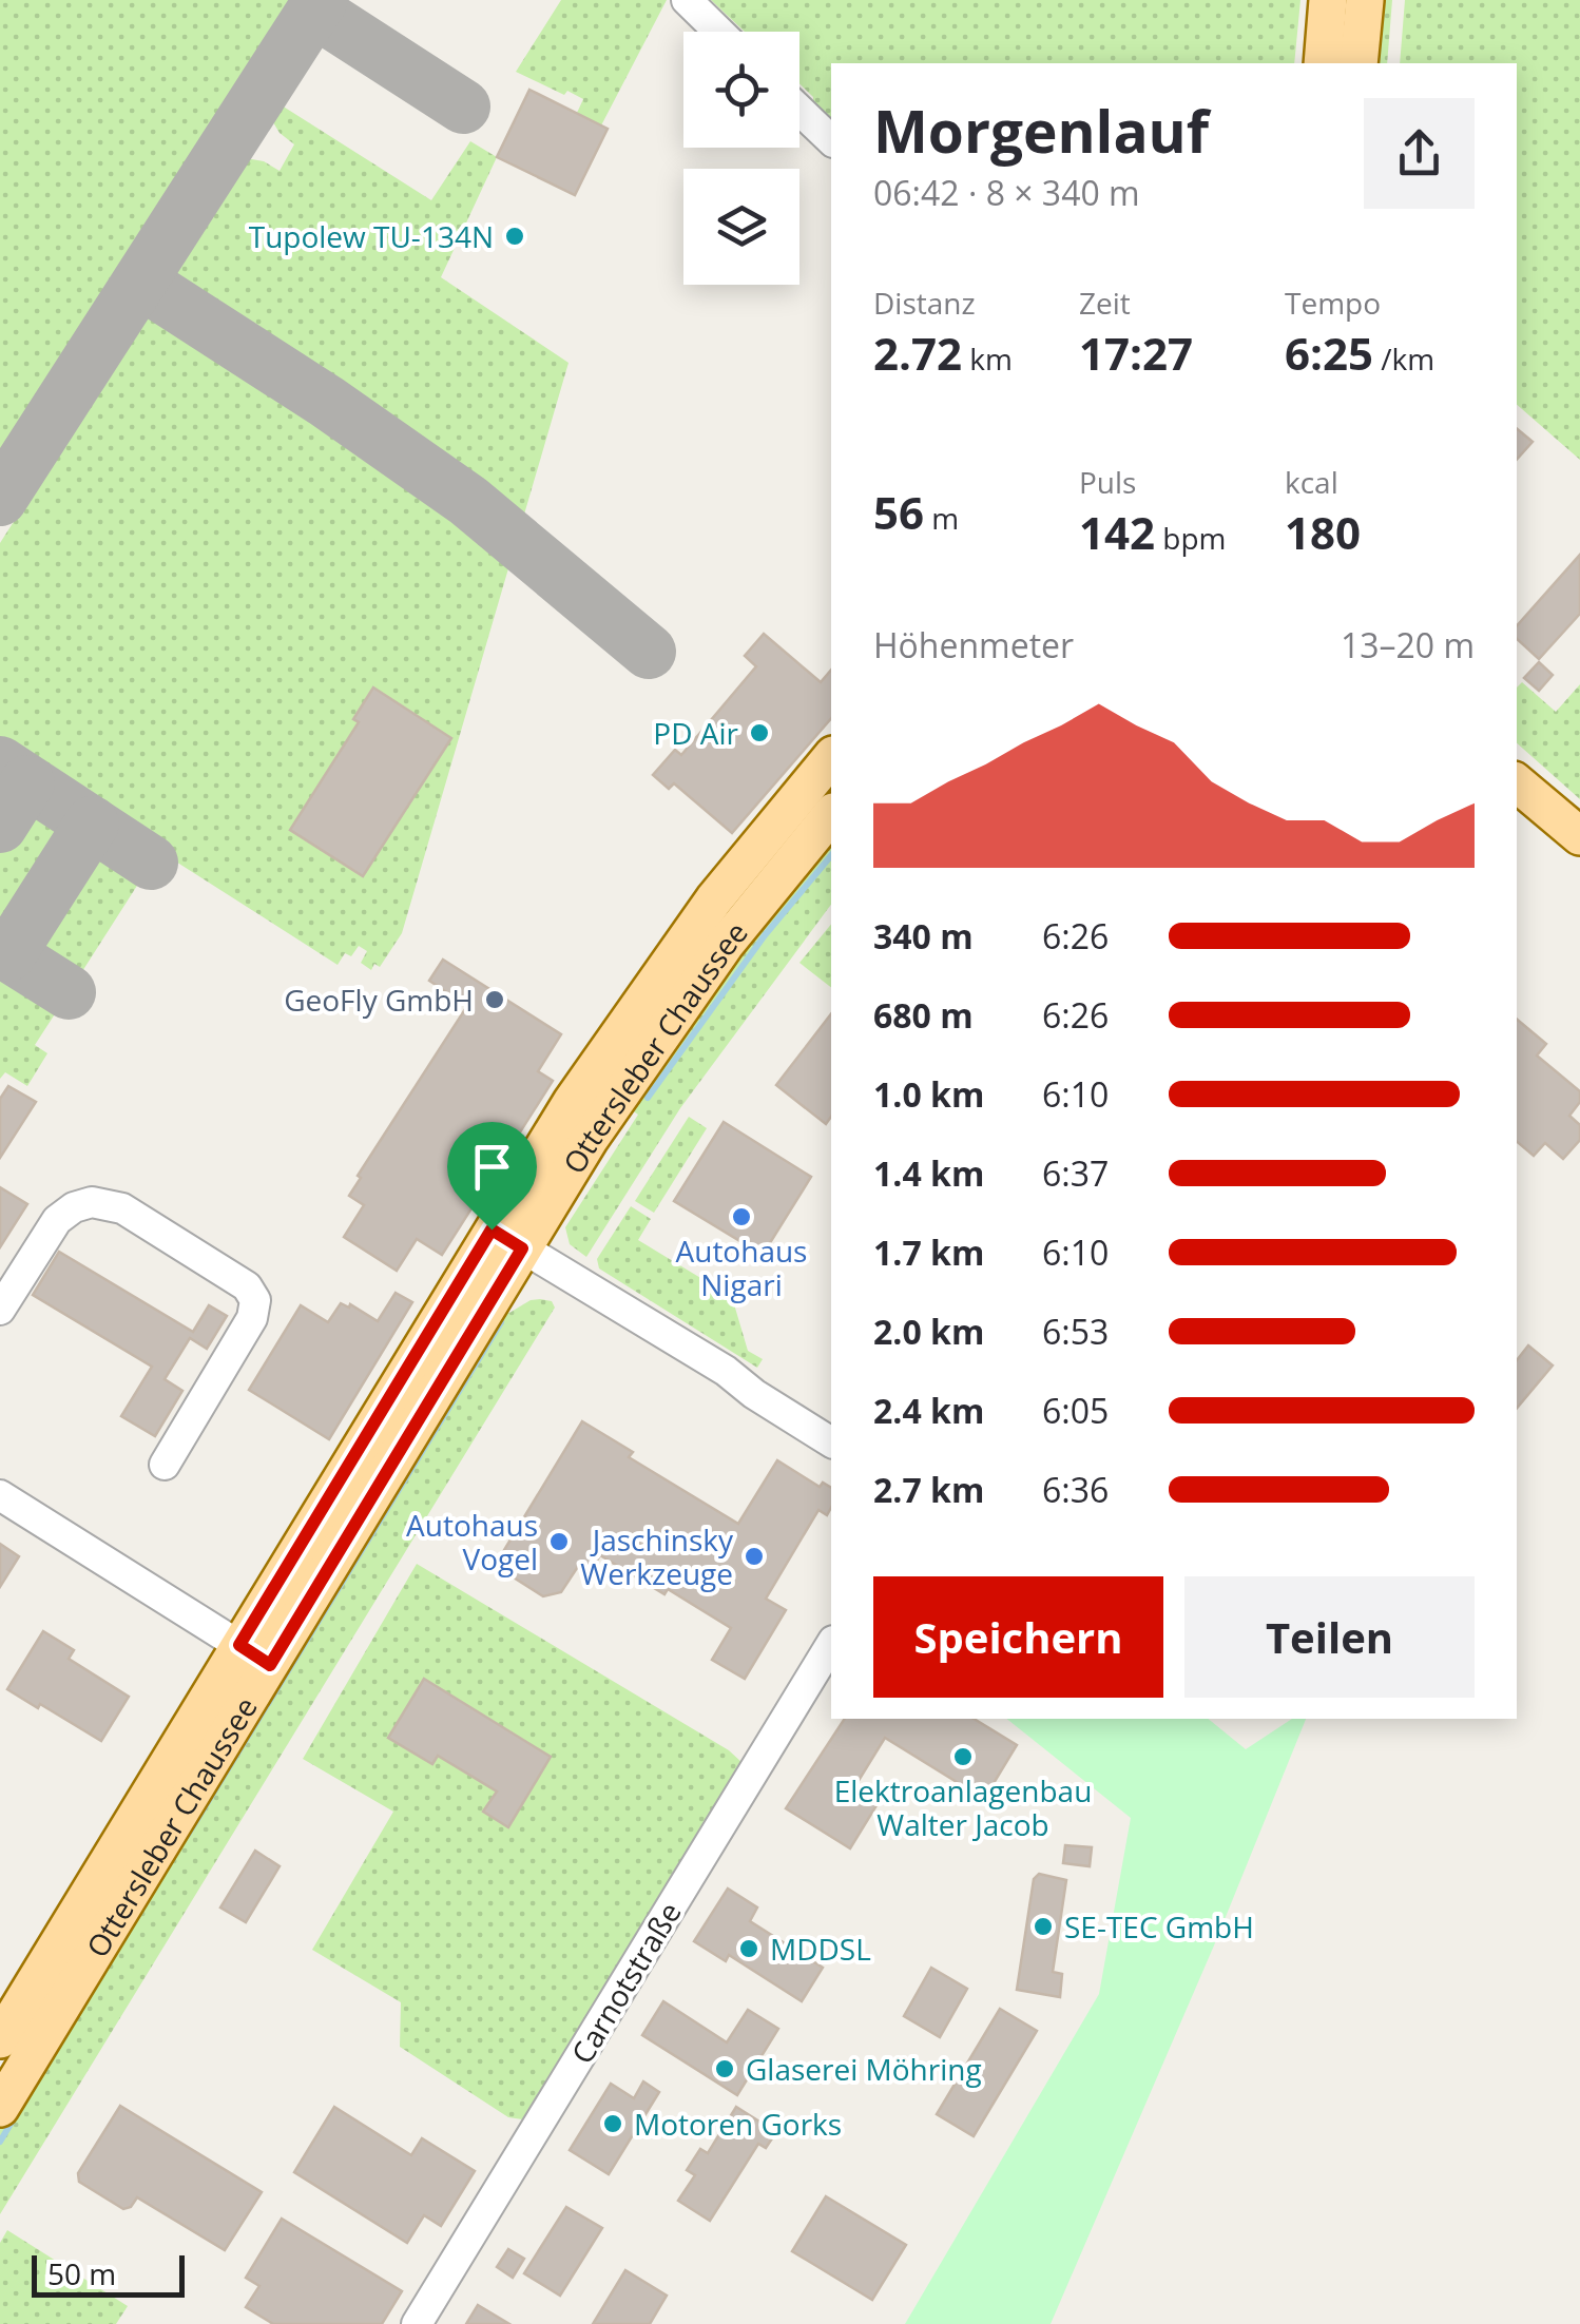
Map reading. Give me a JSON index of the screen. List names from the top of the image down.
{
  "streets": {
    "main road": ["Ottersleber Chaussee"],
    "street": ["Carnotstraße"]
  },
  "places": [
    "Tupolew TU-134N",
    "PD Air",
    "GeoFly GmbH",
    "Autohaus Nigari",
    "Autohaus Vogel",
    "Jaschinsky Werkzeuge",
    "Elektroanlagenbau Walter Jacob",
    "SE-TEC GmbH",
    "MDDSL",
    "Glaserei Möhring",
    "Motoren Gorks"
  ],
  "scale_bar": "50 m",
  "page": {
    "heading": ["Morgenlauf", "06:42 · 8 × 340 m"],
    "stats": [
      ["Distanz", "2.72 km"],
      ["Zeit", "17:27"],
      ["Tempo", "6:25 /km"],
      ["56 m"],
      ["Puls", "142 bpm"],
      ["kcal", "180"]
    ],
    "chart": ["Höhenmeter", "13–20 m"],
    "list": [
      {
        "name": "340 m",
        "note": "6:26"
      },
      {
        "name": "680 m",
        "note": "6:26"
      },
      {
        "name": "1.0 km",
        "note": "6:10"
      },
      {
        "name": "1.4 km",
        "note": "6:37"
      },
      {
        "name": "1.7 km",
        "note": "6:10"
      },
      {
        "name": "2.0 km",
        "note": "6:53"
      },
      {
        "name": "2.4 km",
        "note": "6:05"
      },
      {
        "name": "2.7 km",
        "note": "6:36"
      }
    ],
    "buttons": ["Speichern", "Teilen"],
    "scale": "50 m"
  }
}
